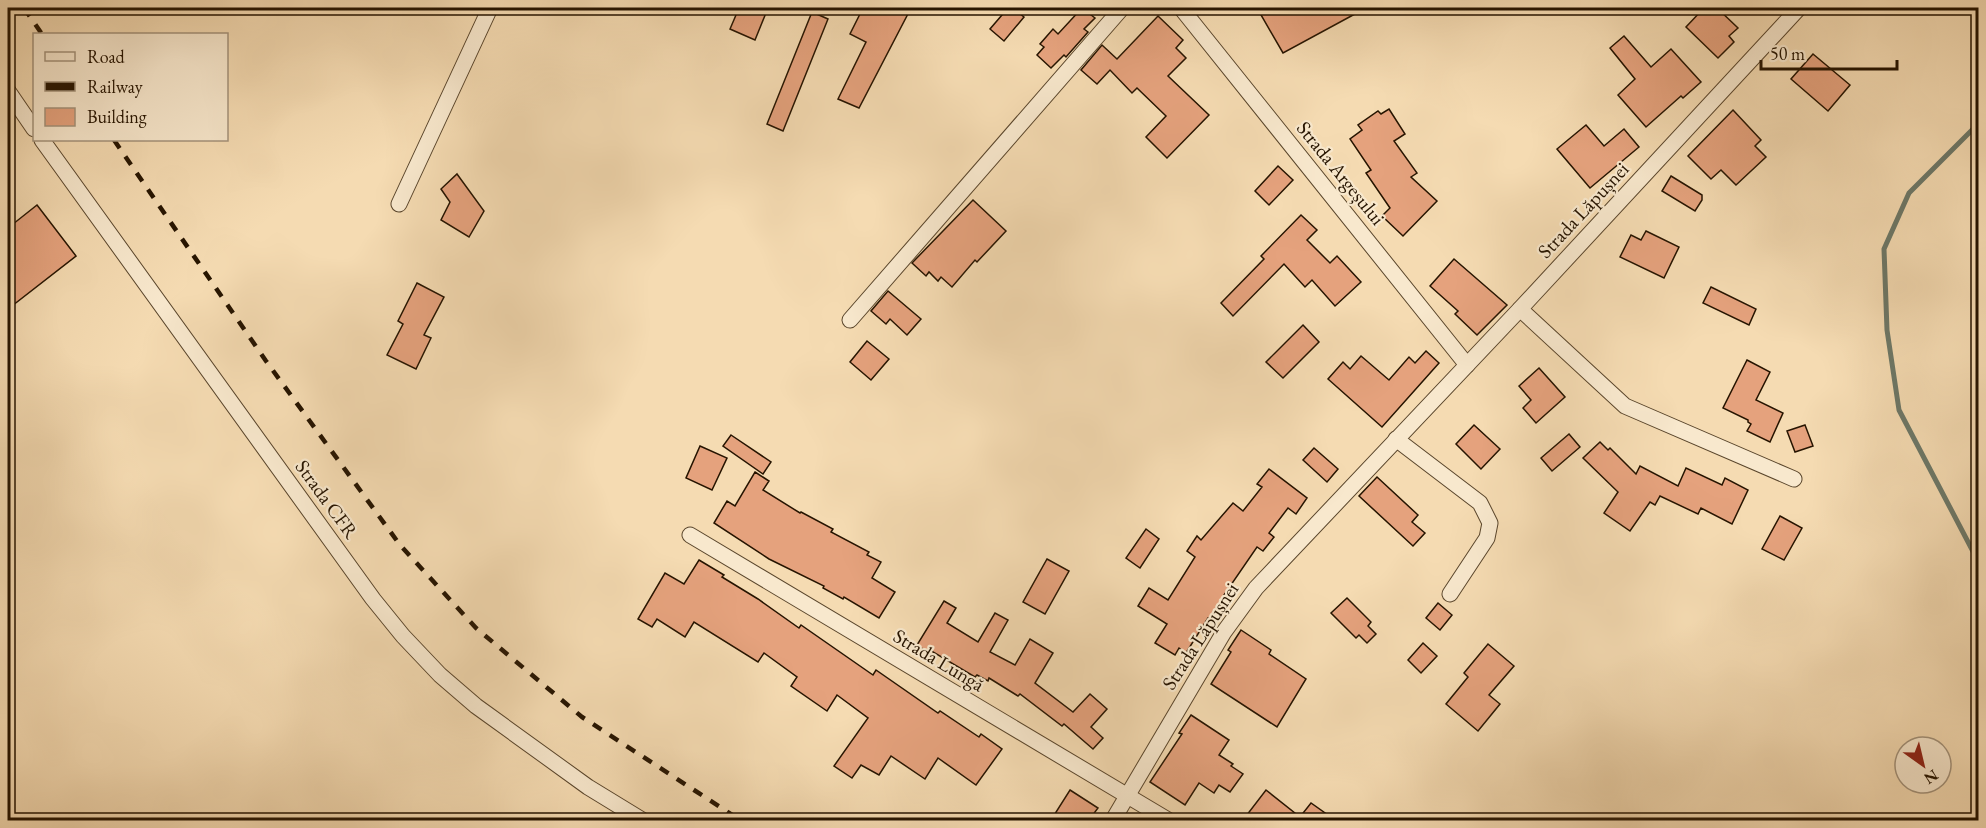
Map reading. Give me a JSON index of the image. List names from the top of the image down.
{
  "streets": {
    "street": [
      "Strada Argeșului",
      "Strada Lăpușnei",
      "Strada CFR",
      "Strada Lungă"
    ]
  },
  "crossings": [
    ["Strada Argeșului", "Strada Lăpușnei"],
    ["Strada Lăpușnei", "Strada Lungă"]
  ],
  "legend": ["Road", "Railway", "Building"],
  "scale_bar": "50 m",
  "north": "bottom right"
}
